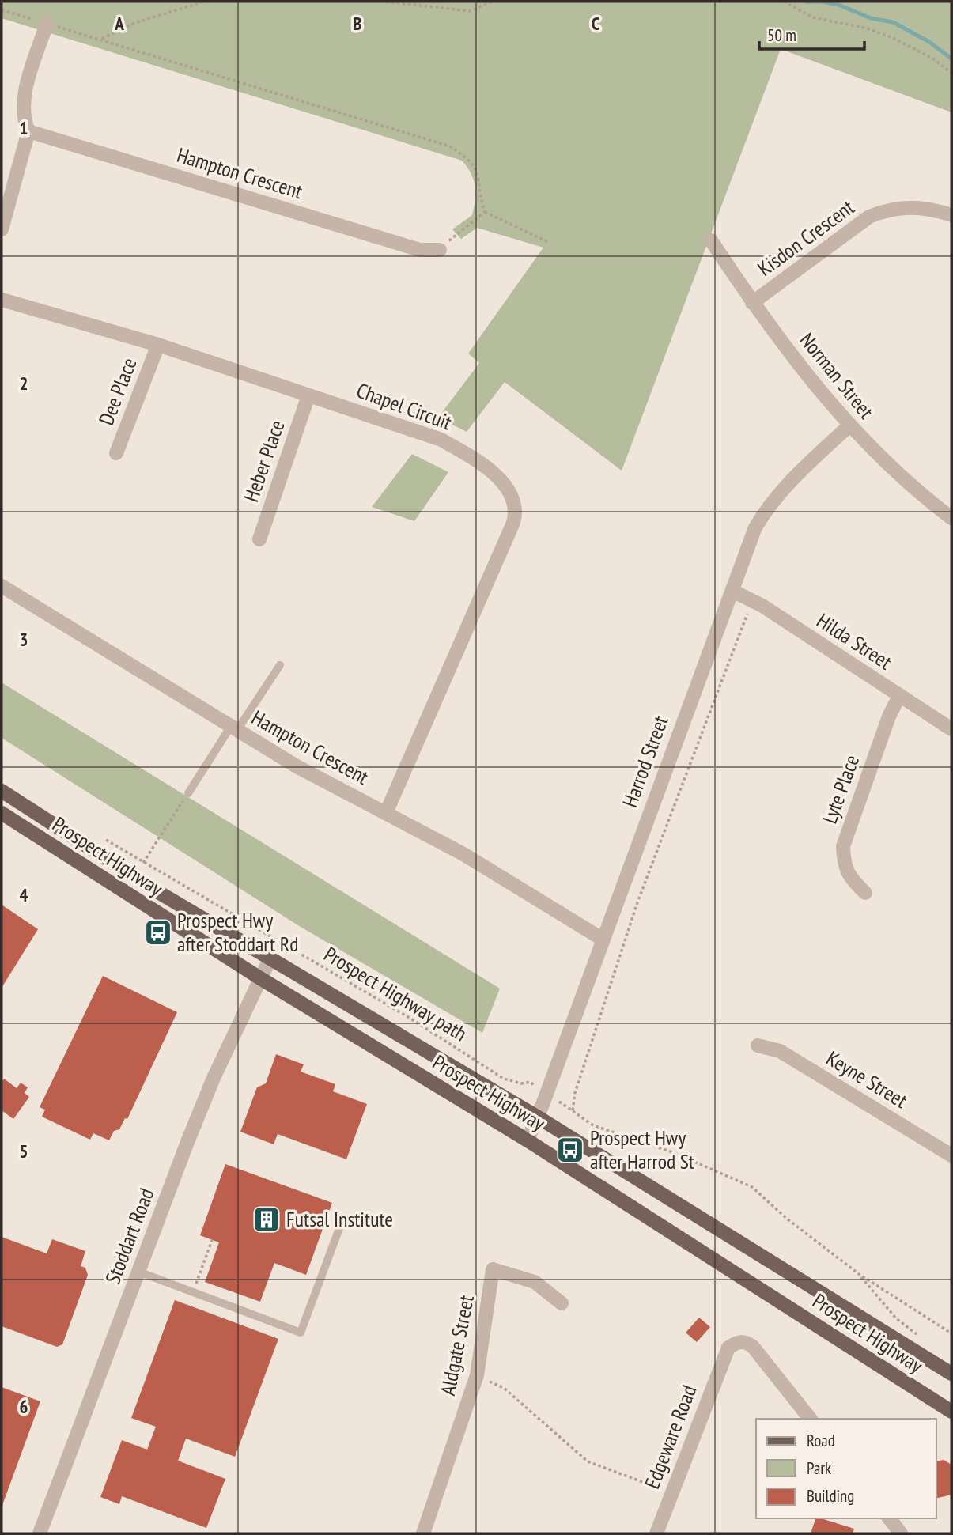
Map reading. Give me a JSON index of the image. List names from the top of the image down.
{
  "streets": {
    "main road": ["Prospect Highway"],
    "street": [
      "Hampton Crescent",
      "Kisdon Crescent",
      "Norman Street",
      "Dee Place",
      "Chapel Circuit",
      "Heber Place",
      "Hilda Street",
      "Harrod Street",
      "Lyte Place",
      "Keyne Street",
      "Stoddart Road",
      "Aldgate Street",
      "Edgeware Road"
    ],
    "path": ["Prospect Highway path"]
  },
  "crossings": [
    ["Hampton Crescent", "Chapel Circuit"],
    ["Hampton Crescent", "Harrod Street"],
    ["Kisdon Crescent", "Norman Street"],
    ["Norman Street", "Harrod Street"],
    ["Dee Place", "Chapel Circuit"],
    ["Chapel Circuit", "Heber Place"],
    ["Hilda Street", "Harrod Street"],
    ["Hilda Street", "Lyte Place"],
    ["Harrod Street", "Prospect Highway"],
    ["Prospect Highway", "Stoddart Road"]
  ],
  "places": {
    "bus stop": ["Prospect Hwy after Stoddart Rd", "Prospect Hwy after Harrod St"],
    "building": ["Futsal Institute"]
  },
  "legend": ["Road", "Park", "Building"],
  "scale_bar": "50 m",
  "grid": {
    "columns": ["A", "B", "C"],
    "rows": [
      "1",
      "2",
      "3",
      "4",
      "5",
      "6"
    ]
  }
}
